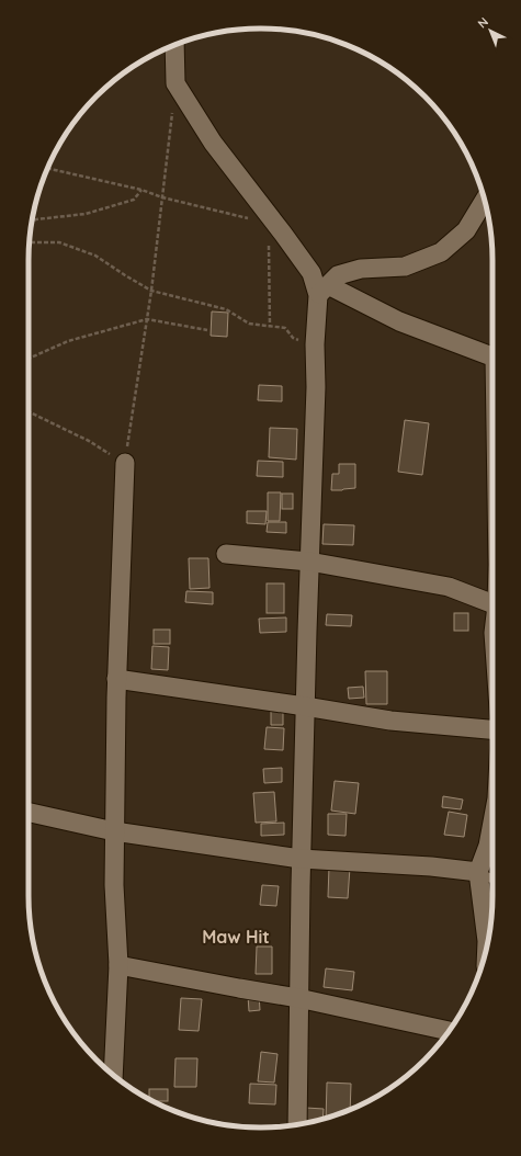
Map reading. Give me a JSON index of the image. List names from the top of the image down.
{
  "districts": ["Maw Hit"],
  "north": "top left"
}
